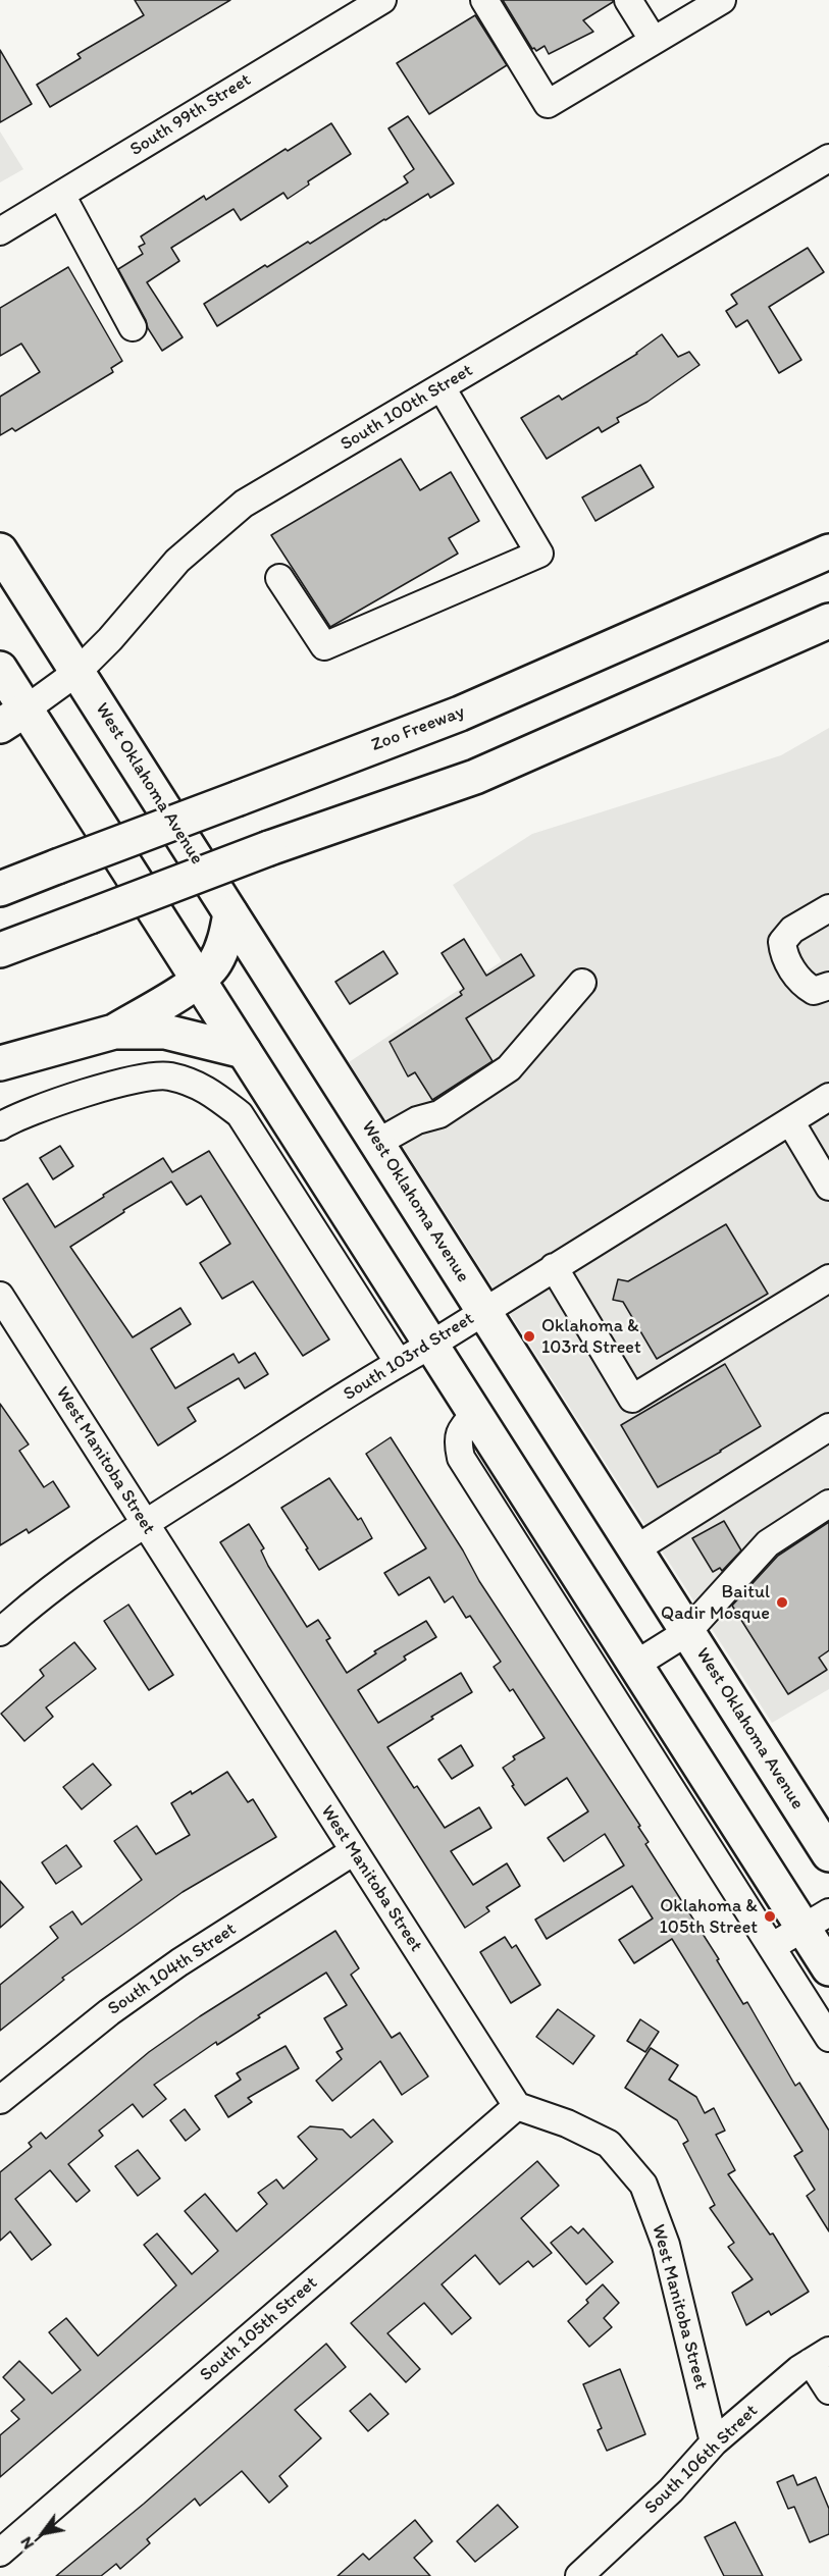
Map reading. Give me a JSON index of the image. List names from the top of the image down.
{
  "streets": {
    "main road": ["Zoo Freeway", "West Oklahoma Avenue"],
    "street": [
      "South 99th Street",
      "South 100th Street",
      "South 103rd Street",
      "West Manitoba Street",
      "South 104th Street",
      "South 105th Street",
      "South 106th Street"
    ]
  },
  "crossings": [
    ["South 100th Street", "West Oklahoma Avenue"],
    ["West Oklahoma Avenue", "South 103rd Street"],
    ["South 103rd Street", "West Manitoba Street"],
    ["West Manitoba Street", "South 104th Street"],
    ["West Manitoba Street", "South 105th Street"],
    ["West Manitoba Street", "South 106th Street"]
  ],
  "places": ["Oklahoma & 103rd Street", "Baitul Qadir Mosque", "Oklahoma & 105th Street"],
  "north": "bottom left"
}
